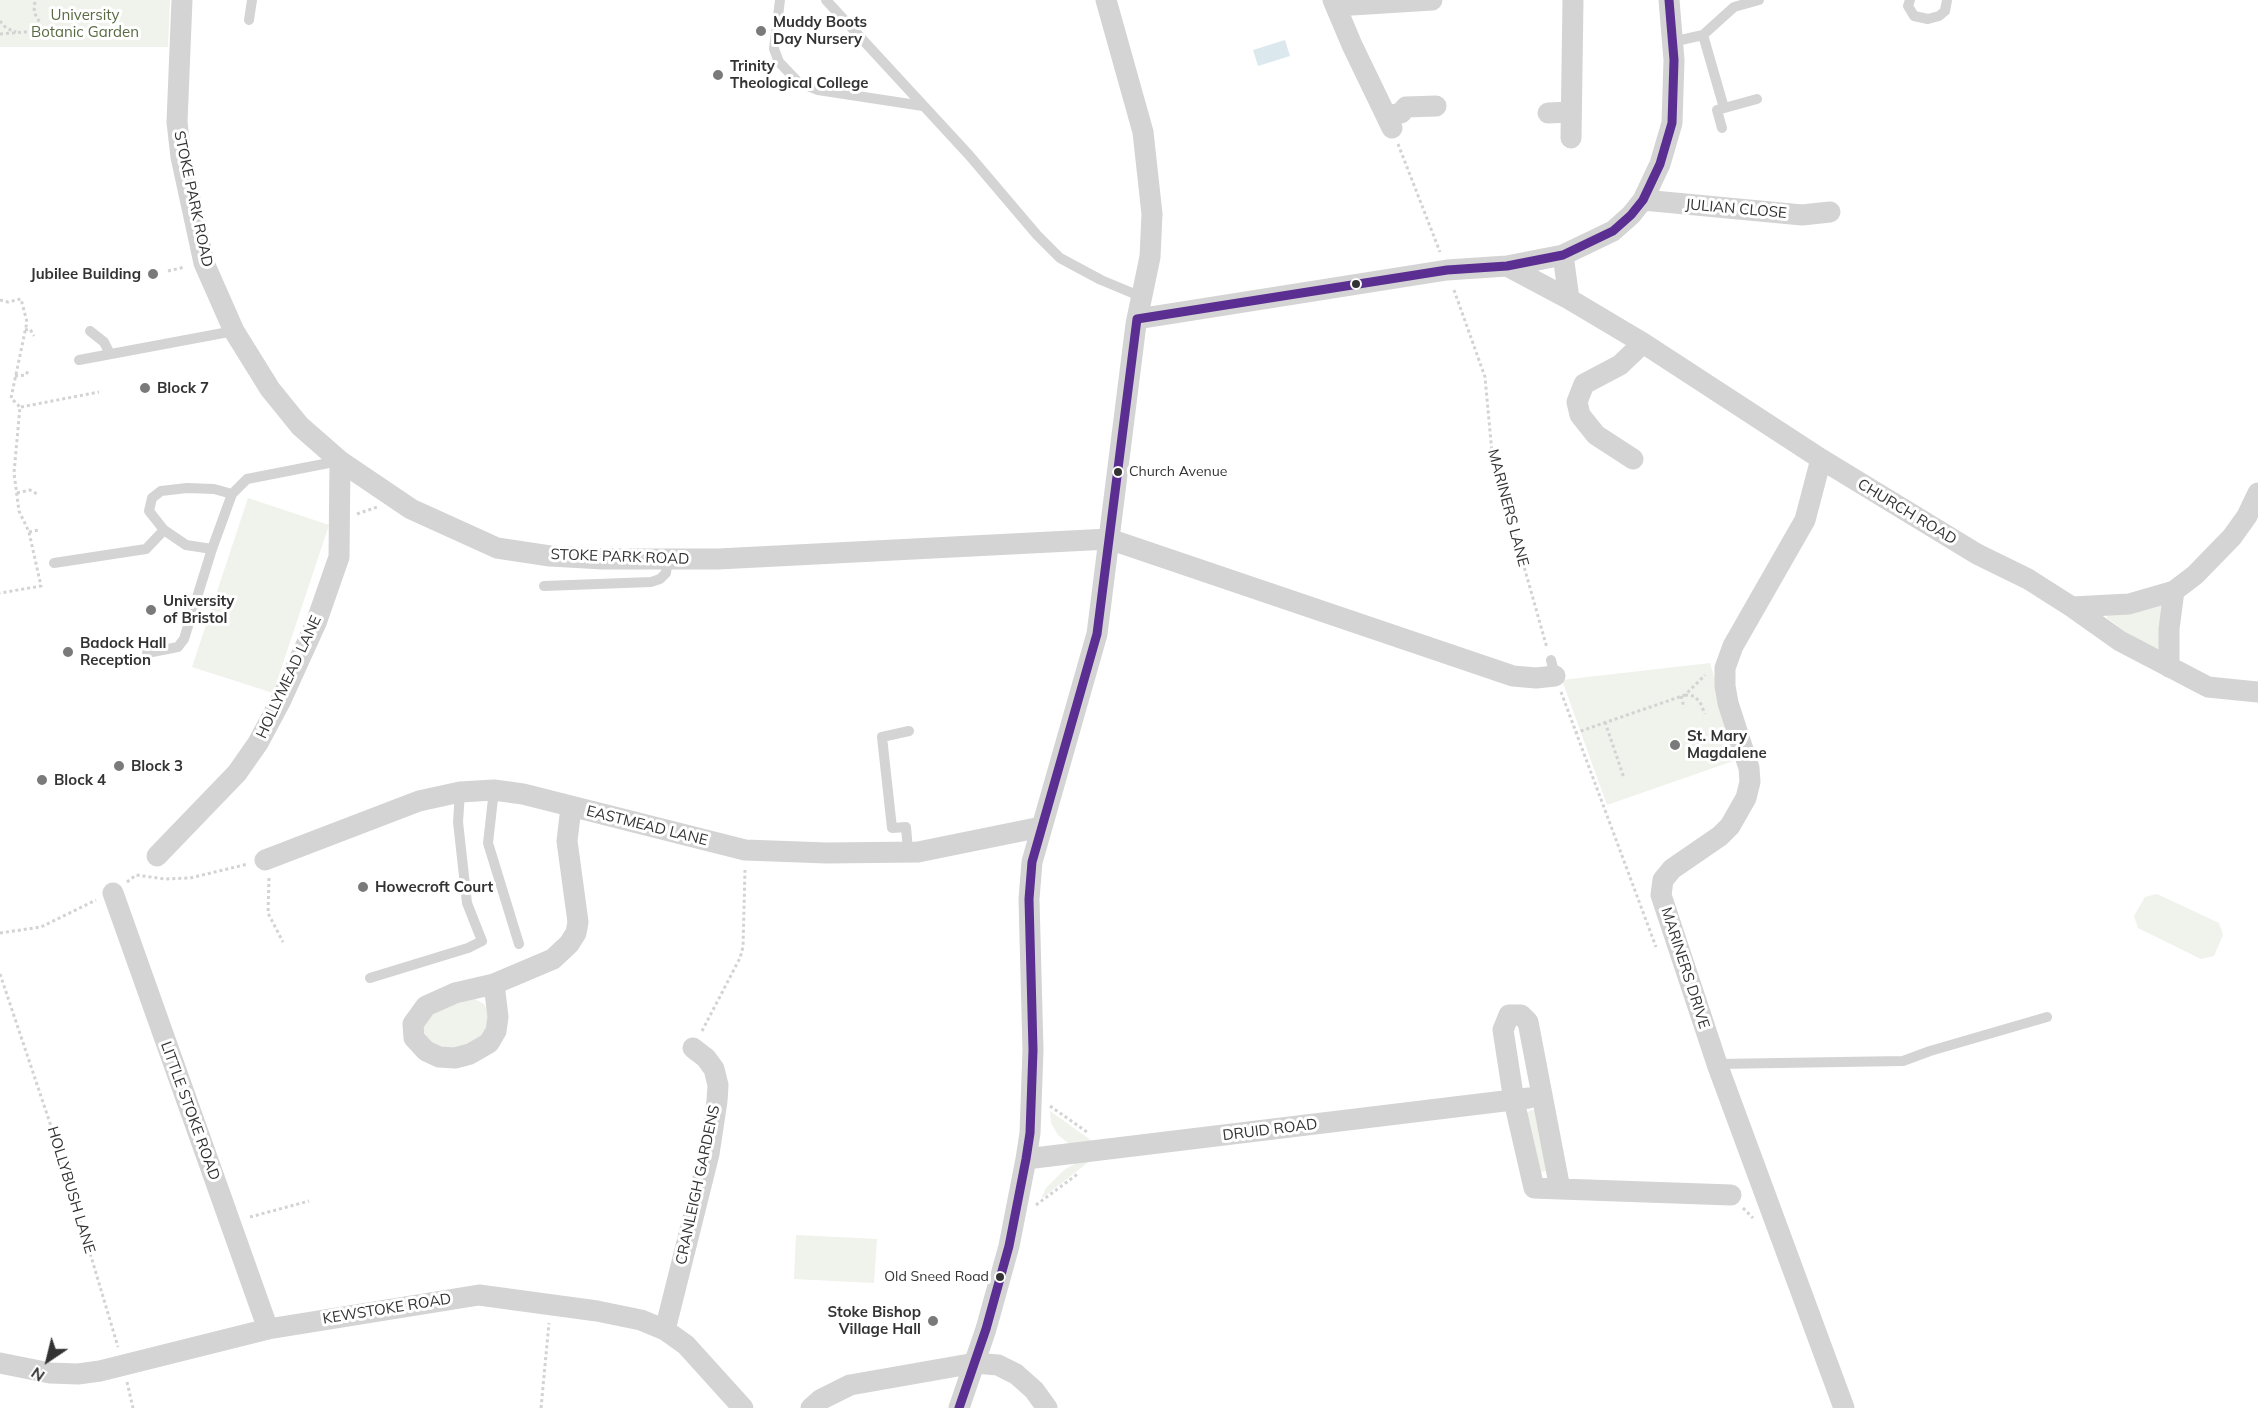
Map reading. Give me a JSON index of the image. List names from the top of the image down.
{
  "streets": {
    "street": [
      "STOKE PARK ROAD",
      "JULIAN CLOSE",
      "CHURCH ROAD",
      "HOLLYMEAD LANE",
      "EASTMEAD LANE",
      "MARINERS DRIVE",
      "LITTLE STOKE ROAD",
      "DRUID ROAD",
      "CRANLEIGH GARDENS",
      "KEWSTOKE ROAD"
    ],
    "path": ["MARINERS LANE", "HOLLYBUSH LANE"]
  },
  "crossings": [
    ["STOKE PARK ROAD", "HOLLYMEAD LANE"],
    ["CHURCH ROAD", "MARINERS DRIVE"],
    ["LITTLE STOKE ROAD", "KEWSTOKE ROAD"],
    ["CRANLEIGH GARDENS", "KEWSTOKE ROAD"],
    ["HOLLYBUSH LANE", "KEWSTOKE ROAD"]
  ],
  "parks": ["University Botanic Garden"],
  "places": [
    "Muddy Boots Day Nursery",
    "Trinity Theological College",
    "Jubilee Building",
    "Block 7",
    "Church Avenue",
    "University of Bristol",
    "Badock Hall Reception",
    "St. Mary Magdalene",
    "Block 3",
    "Block 4",
    "Howecroft Court",
    "Old Sneed Road",
    "Stoke Bishop Village Hall"
  ],
  "north": "bottom left"
}
